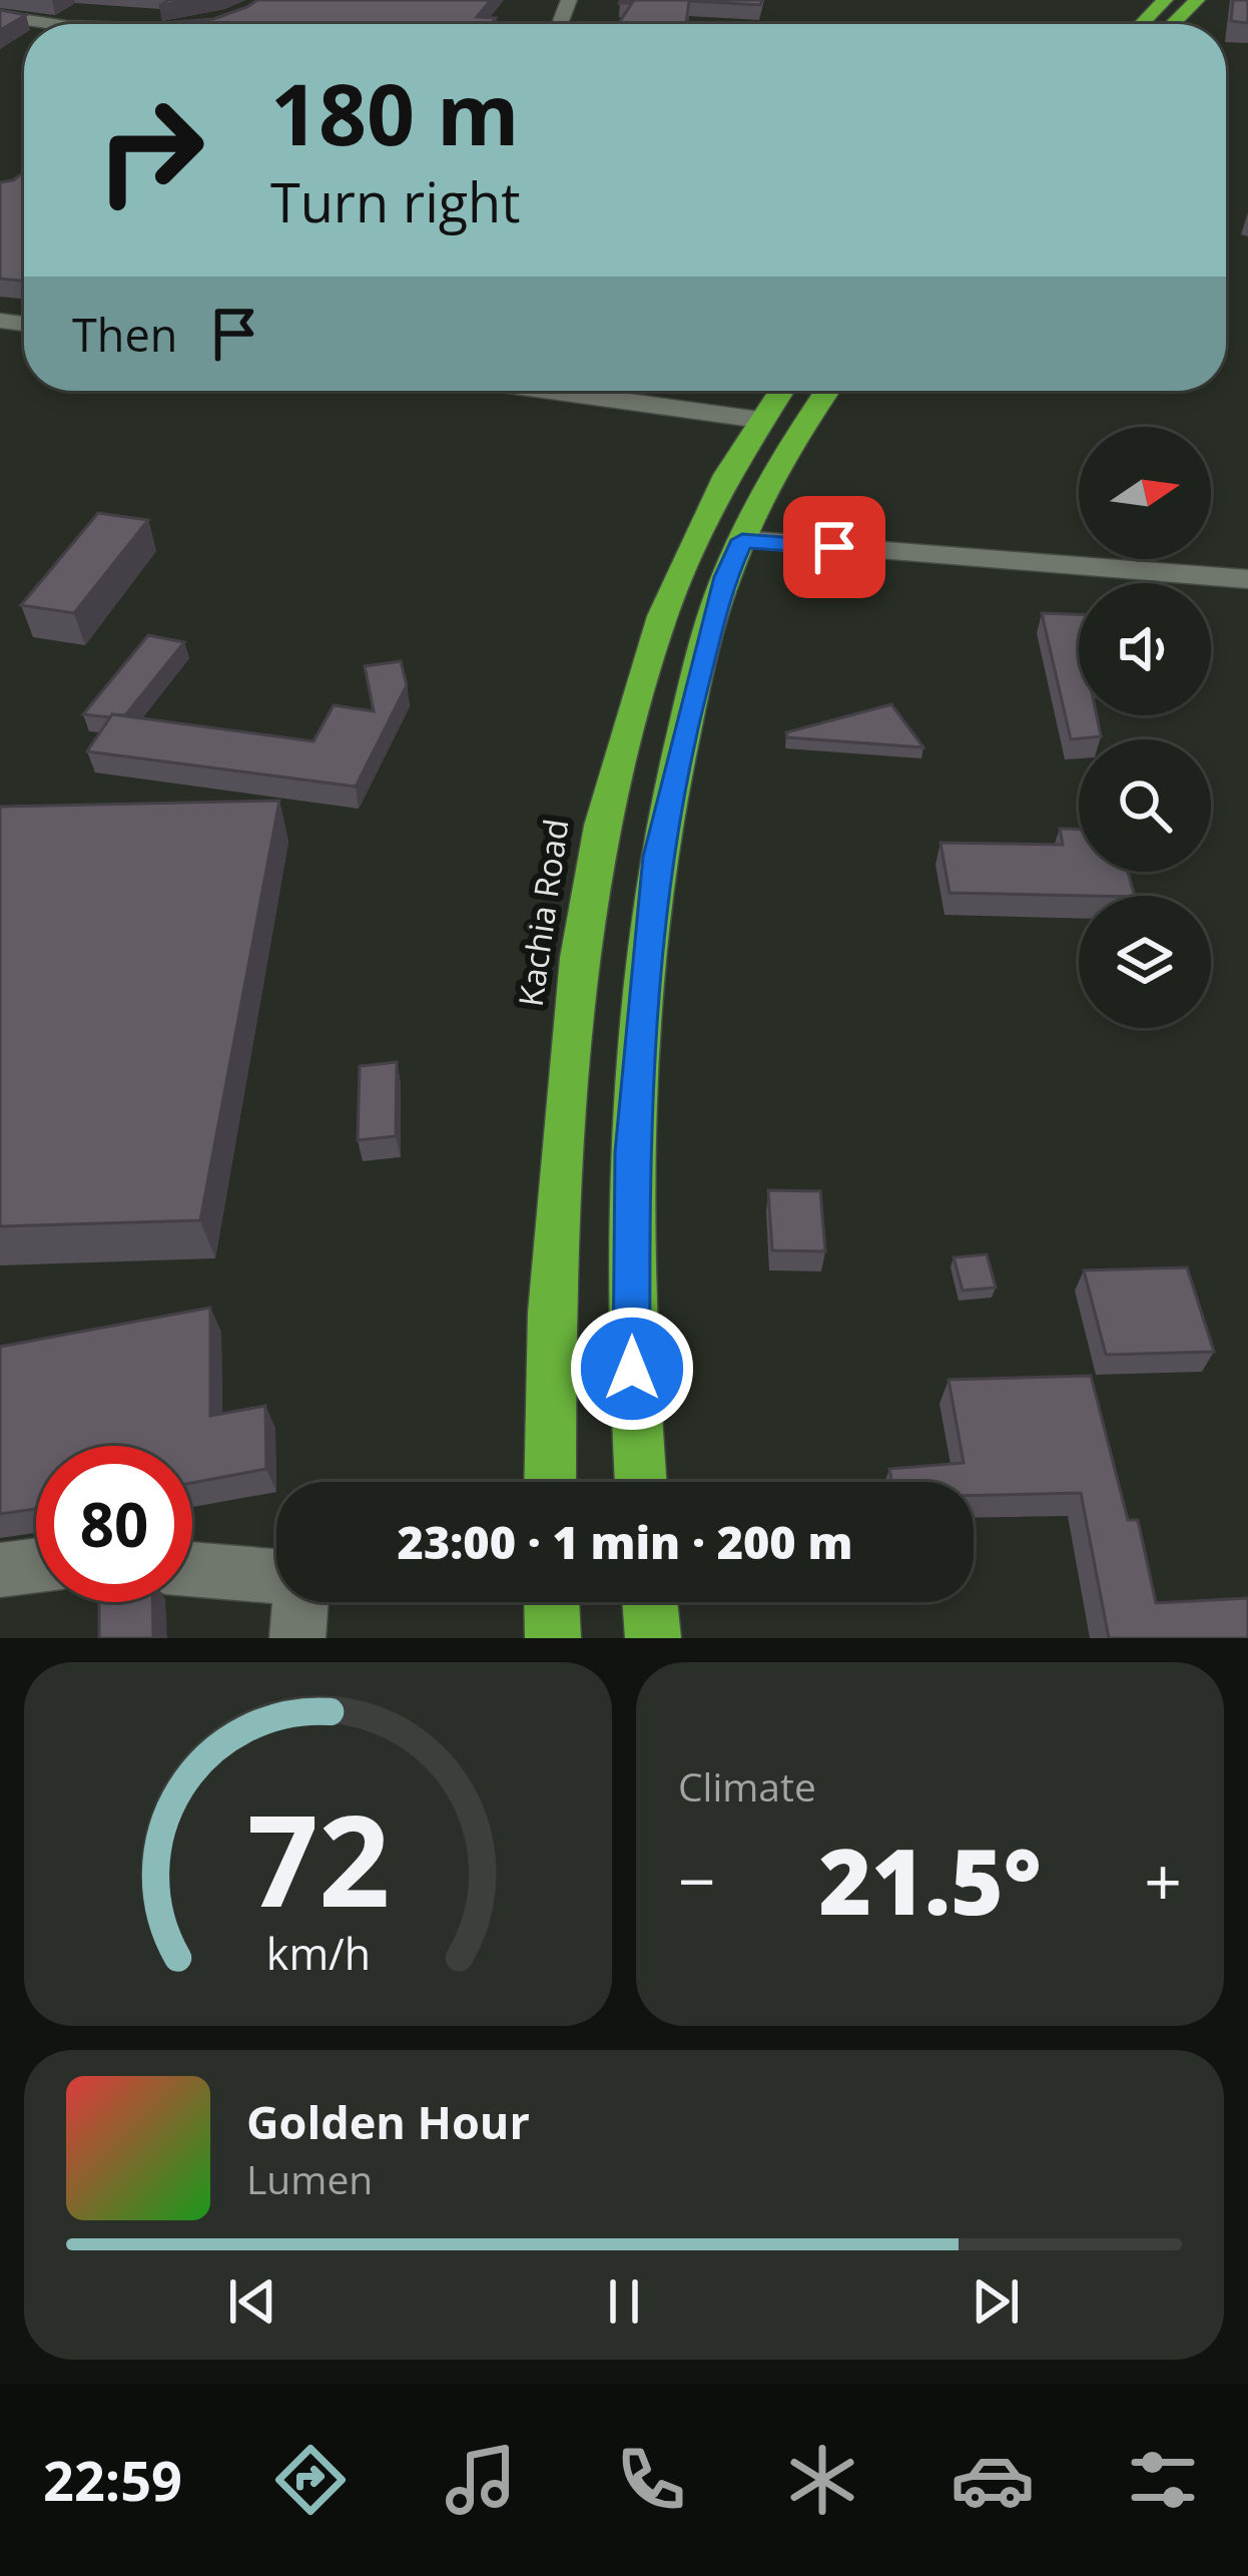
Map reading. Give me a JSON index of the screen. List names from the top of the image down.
{
  "streets": {
    "highway": ["Kachia Road"]
  },
  "north": "right",
  "page": {
    "turn": ["180 m", "Turn right"],
    "then": "Then",
    "limit": "80",
    "trip": "23:00 · 1 min · 200 m",
    "tile": "Climate",
    "heat": ["−", "21.5°", "+"],
    "song": ["Golden Hour", "Lumen"],
    "tabs": "22:59",
    "gauge": ["72", "km/h"]
  }
}
